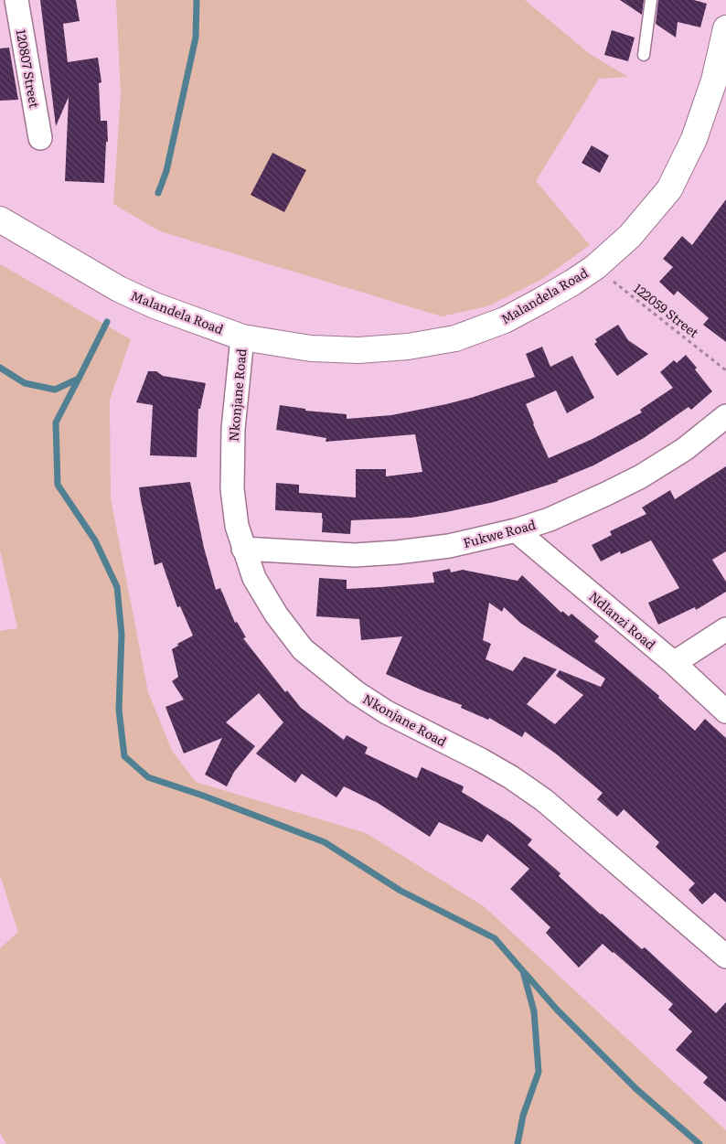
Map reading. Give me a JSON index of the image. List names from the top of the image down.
{
  "streets": {
    "main road": ["Malandela Road"],
    "street": [
      "120807 Street",
      "Nkonjane Road",
      "Fukwe Road",
      "Ndlanzi Road"
    ],
    "path": ["122059 Street"]
  },
  "crossings": [
    ["Malandela Road", "122059 Street"],
    ["Malandela Road", "Nkonjane Road"],
    ["Nkonjane Road", "Fukwe Road"],
    ["Fukwe Road", "Ndlanzi Road"]
  ]
}
